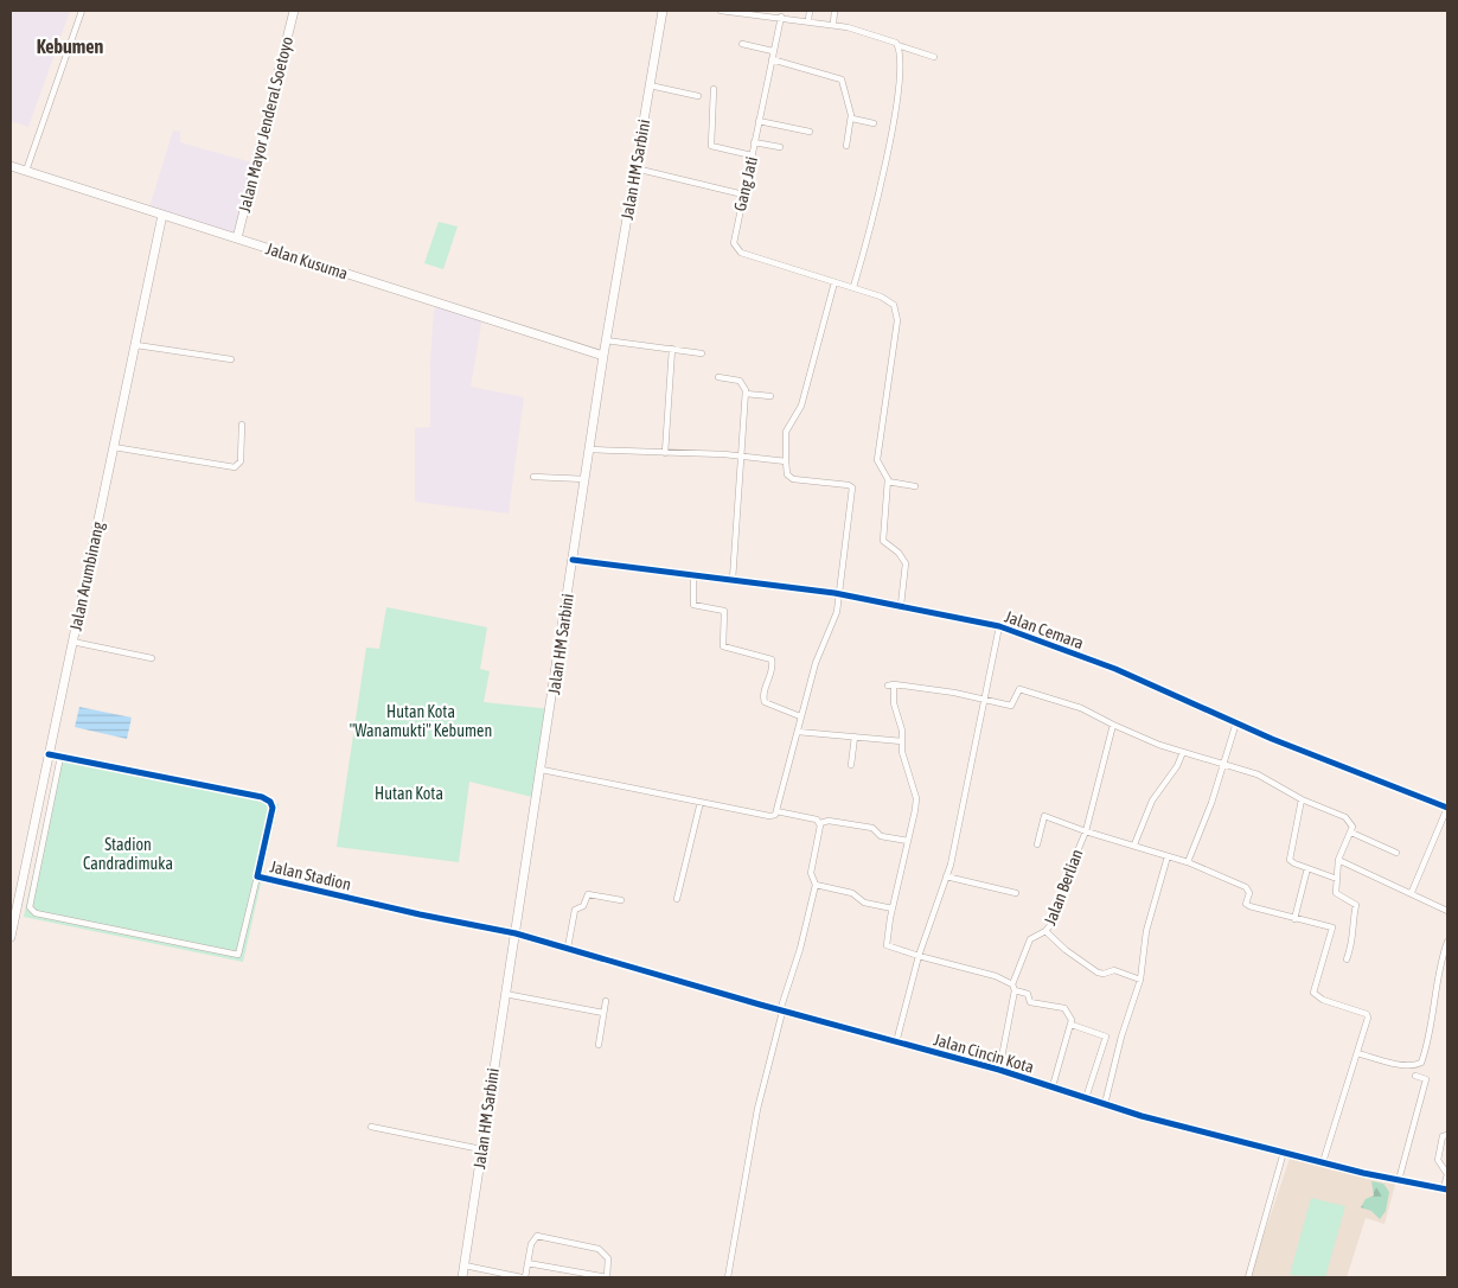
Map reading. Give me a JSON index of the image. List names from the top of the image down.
{
  "streets": {
    "main road": [
      "Jalan Mayor Jenderal Soetoyo",
      "Jalan HM Sarbini",
      "Jalan Kusuma",
      "Jalan Arumbinang"
    ],
    "street": [
      "Gang Jati",
      "Jalan Cemara",
      "Jalan Stadion",
      "Jalan Berlian",
      "Jalan Cincin Kota"
    ]
  },
  "crossings": [
    ["Jalan Mayor Jenderal Soetoyo", "Jalan Kusuma"],
    ["Jalan HM Sarbini", "Jalan Kusuma"],
    ["Jalan HM Sarbini", "Jalan Cemara"],
    ["Jalan HM Sarbini", "Jalan Stadion"],
    ["Jalan HM Sarbini", "Jalan Cincin Kota"],
    ["Jalan Kusuma", "Jalan Arumbinang"],
    ["Jalan Arumbinang", "Jalan Stadion"],
    ["Jalan Stadion", "Jalan Cincin Kota"],
    ["Jalan Berlian", "Jalan Cincin Kota"]
  ],
  "districts": ["Kebumen"],
  "parks": ["Hutan Kota \"Wanamukti\" Kebumen", "Hutan Kota", "Stadion Candradimuka"]
}
